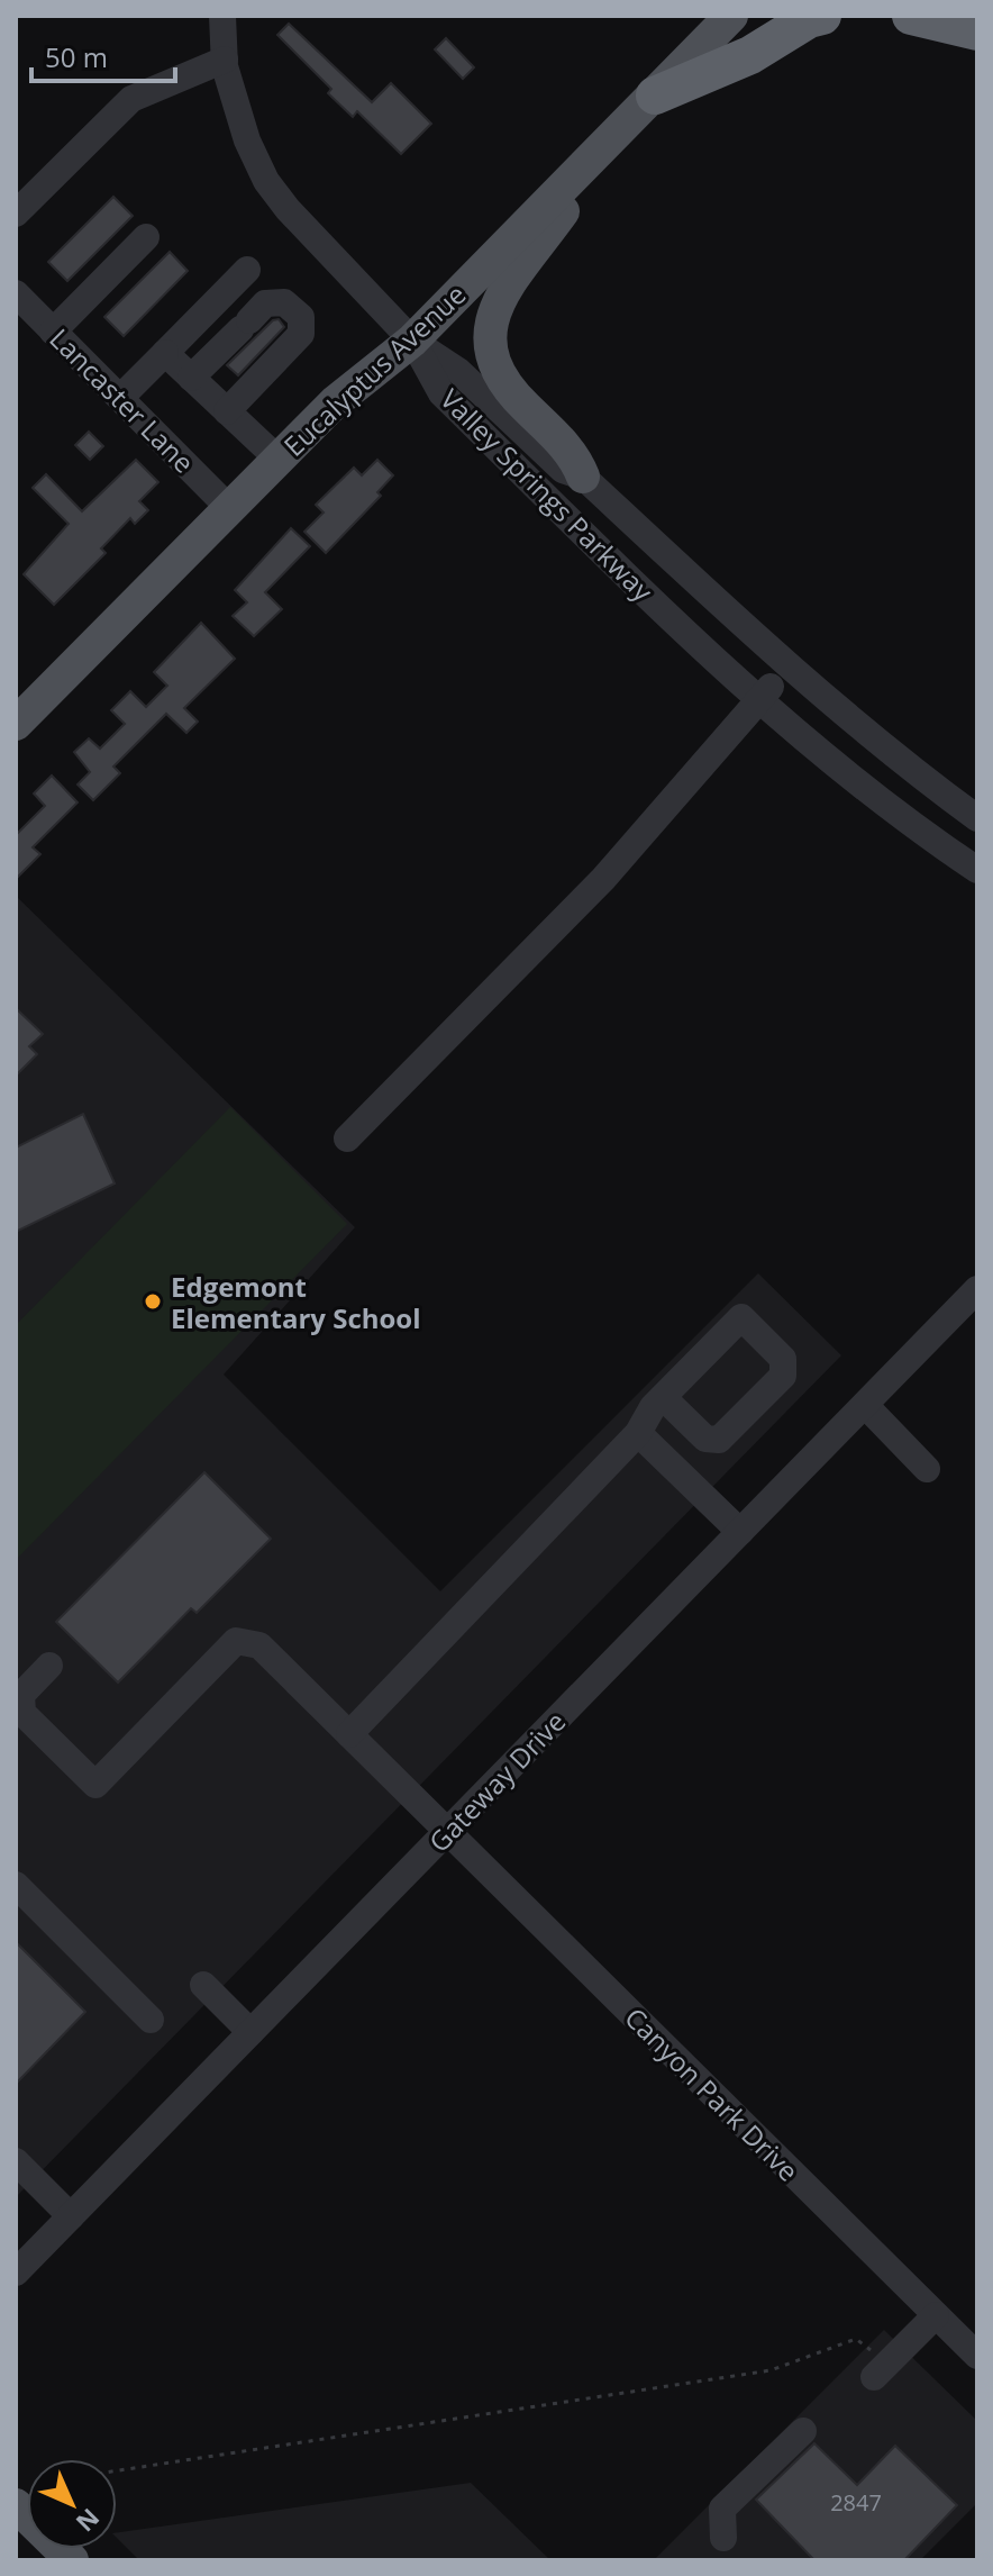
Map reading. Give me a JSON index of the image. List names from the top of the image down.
{
  "streets": {
    "main road": ["Eucalyptus Avenue"],
    "street": [
      "Lancaster Lane",
      "Valley Springs Parkway",
      "Gateway Drive",
      "Canyon Park Drive"
    ]
  },
  "crossings": [
    ["Eucalyptus Avenue", "Lancaster Lane"],
    ["Eucalyptus Avenue", "Valley Springs Parkway"],
    ["Gateway Drive", "Canyon Park Drive"]
  ],
  "places": ["Edgemont Elementary School"],
  "house_numbers": ["2847"],
  "scale_bar": "50 m",
  "north": "bottom right"
}
